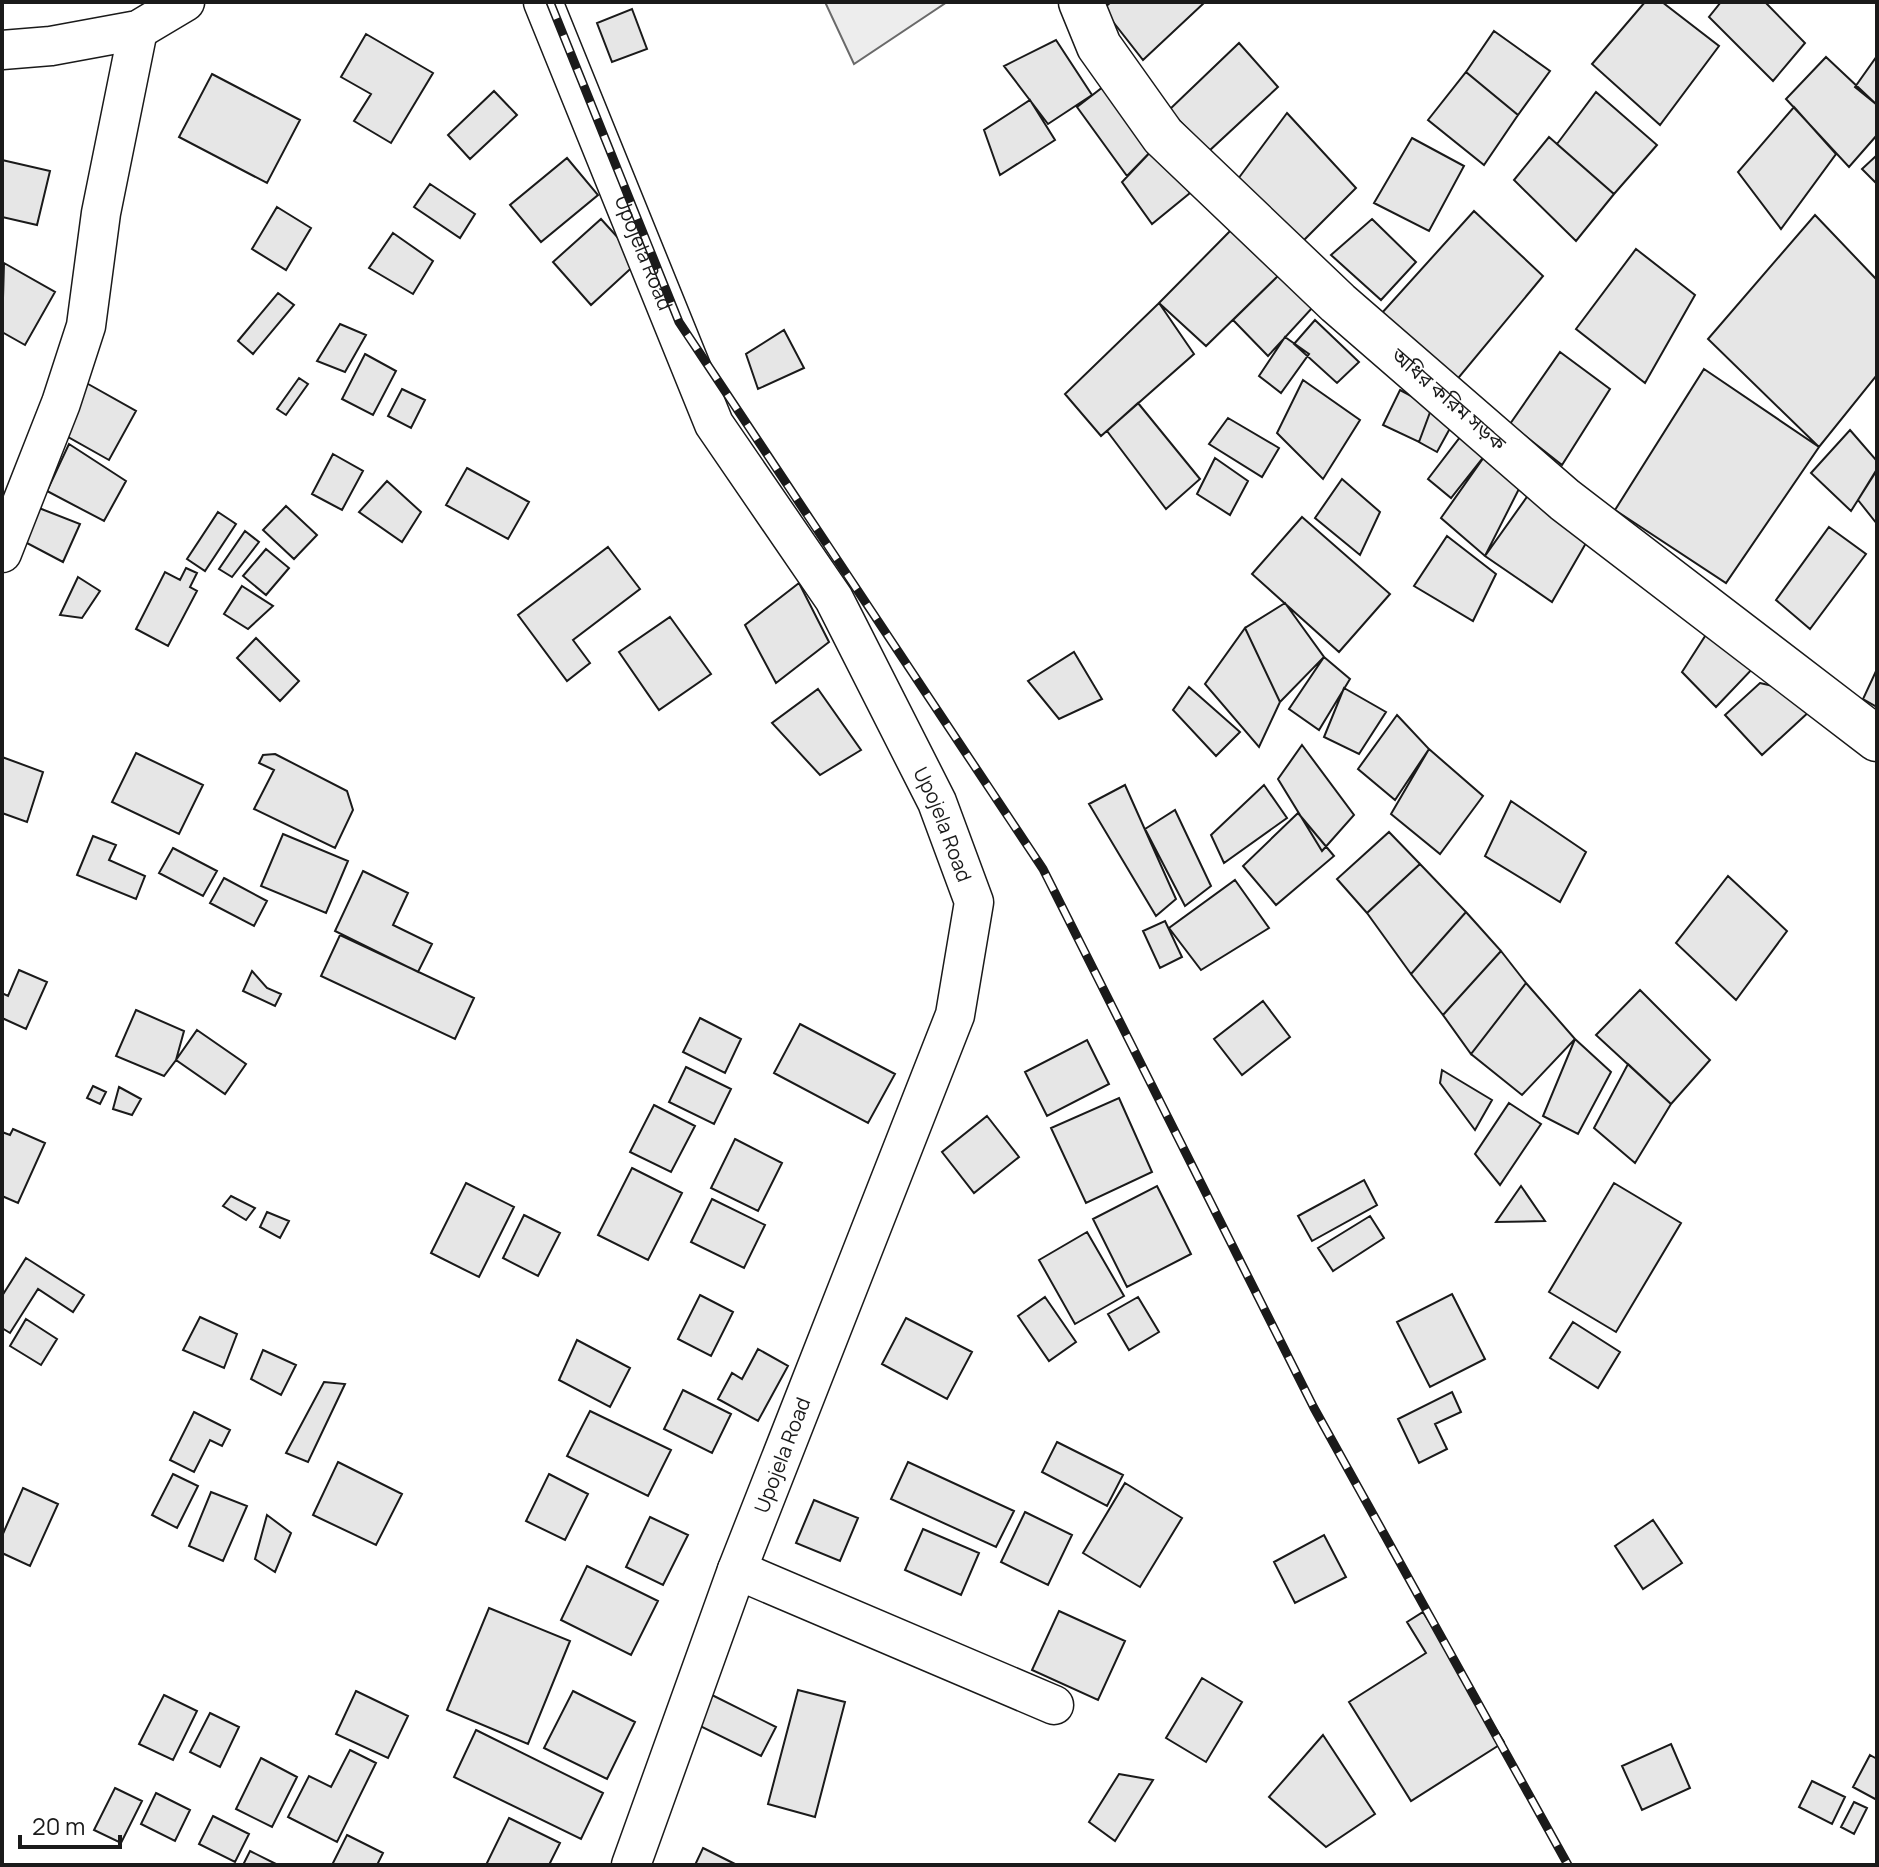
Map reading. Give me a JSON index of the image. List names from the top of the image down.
{
  "streets": {
    "main road": ["অধির করিম সড়ক"],
    "street": ["Upojela Road"]
  },
  "scale_bar": "20 m"
}
